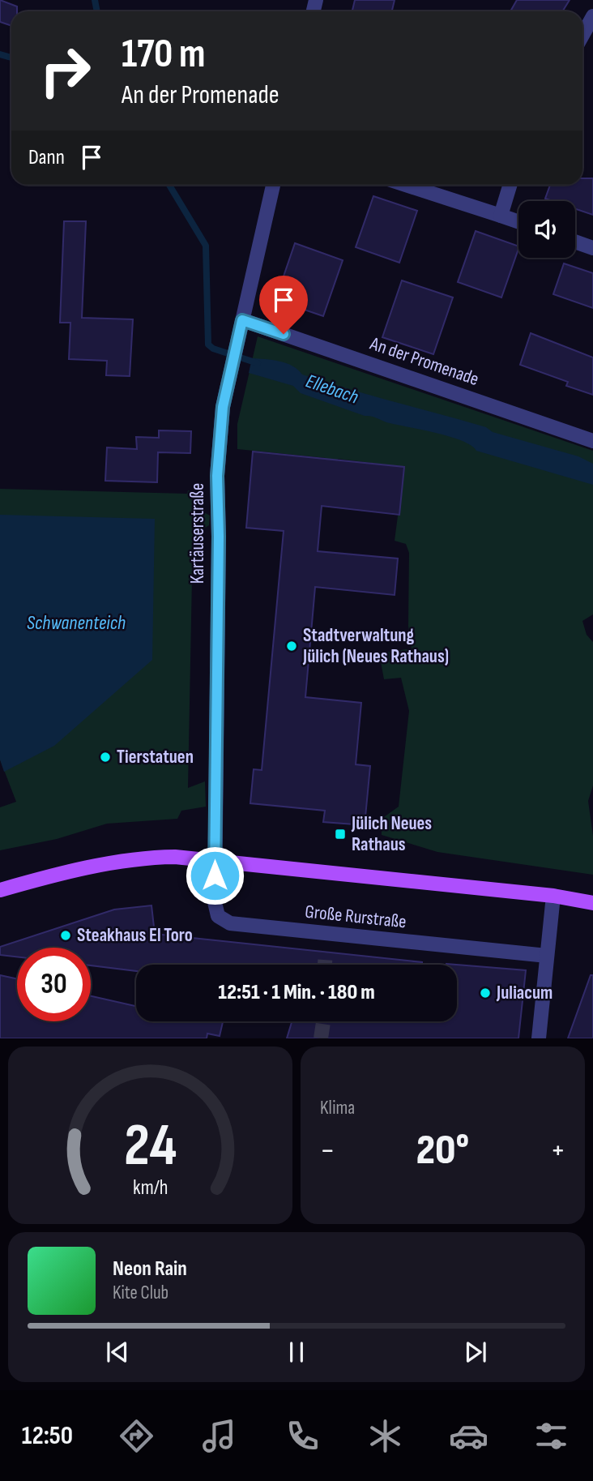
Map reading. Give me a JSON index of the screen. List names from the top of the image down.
{
  "streets": {
    "street": ["An der Promenade", "Kartäuserstraße", "Große Rurstraße"]
  },
  "crossings": [
    ["An der Promenade", "Kartäuserstraße"],
    ["Kartäuserstraße", "Große Rurstraße"]
  ],
  "water": ["Ellebach", "Schwanenteich"],
  "places": {
    "other": [
      "Stadtverwaltung Jülich (Neues Rathaus)",
      "Tierstatuen",
      "Steakhaus El Toro",
      "Juliacum"
    ],
    "transit": ["Jülich Neues Rathaus"]
  },
  "page": {
    "turn": ["170 m", "An der Promenade"],
    "then": "Dann",
    "limit": "30",
    "trip": "12:51 · 1 Min. · 180 m",
    "tile": "Klima",
    "heat": ["−", "20°", "+"],
    "song": ["Neon Rain", "Kite Club"],
    "tabs": "12:50",
    "gauge": ["24", "km/h"]
  }
}
